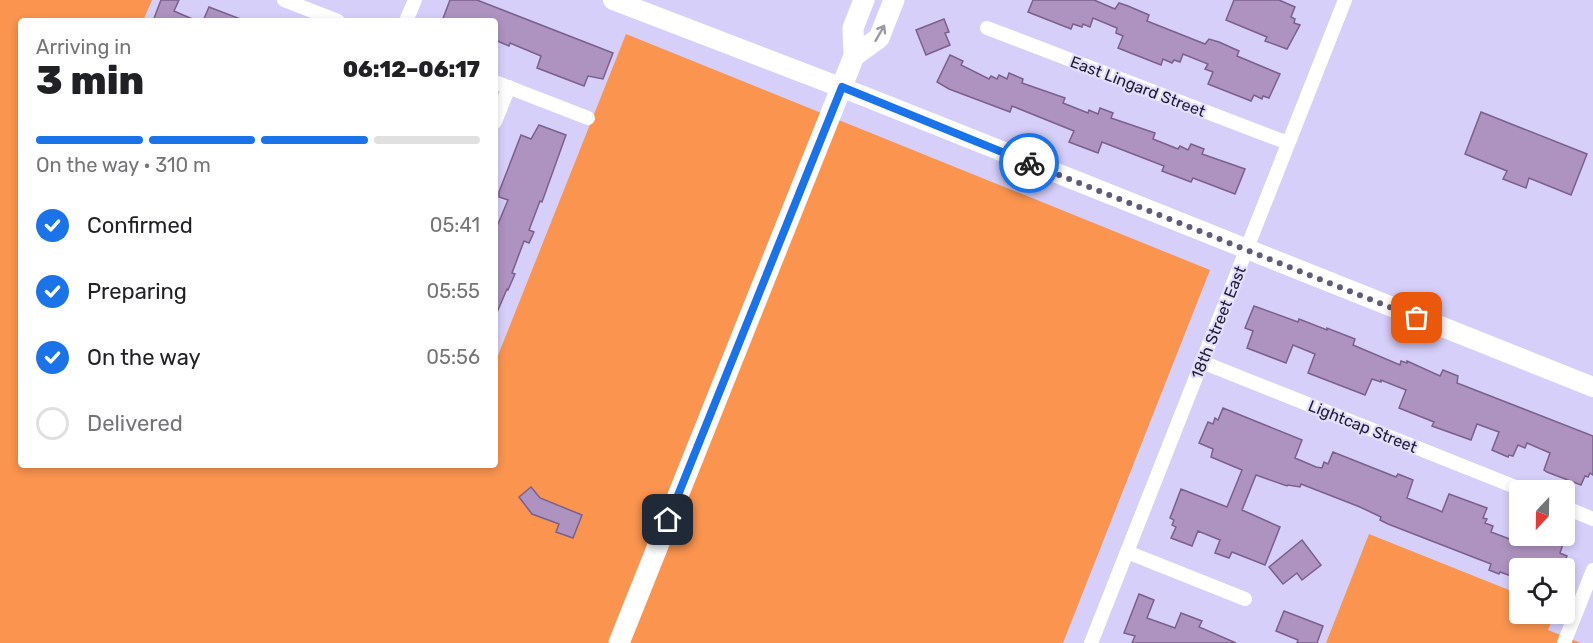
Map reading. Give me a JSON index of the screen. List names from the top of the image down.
{
  "streets": {
    "street": ["East Lingard Street", "18th Street East", "Lightcap Street"]
  },
  "crossings": [
    ["East Lingard Street", "18th Street East"],
    ["18th Street East", "Lightcap Street"]
  ],
  "north": "bottom",
  "page": {
    "heading": ["3 min", "Arriving in", "06:12–06:17"],
    "bar": "On the way · 310 m",
    "list": [
      ["Confirmed", "05:41"],
      ["Preparing", "05:55"],
      ["On the way", "05:56"],
      "Delivered"
    ]
  }
}
